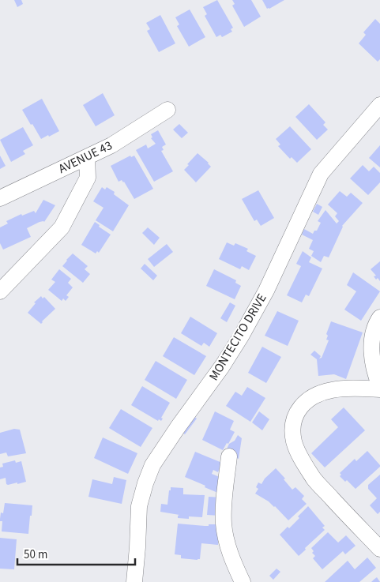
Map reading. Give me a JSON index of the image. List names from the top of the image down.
{
  "streets": {
    "street": ["AVENUE 43", "MONTECITO DRIVE"]
  },
  "scale_bar": "50 m"
}
